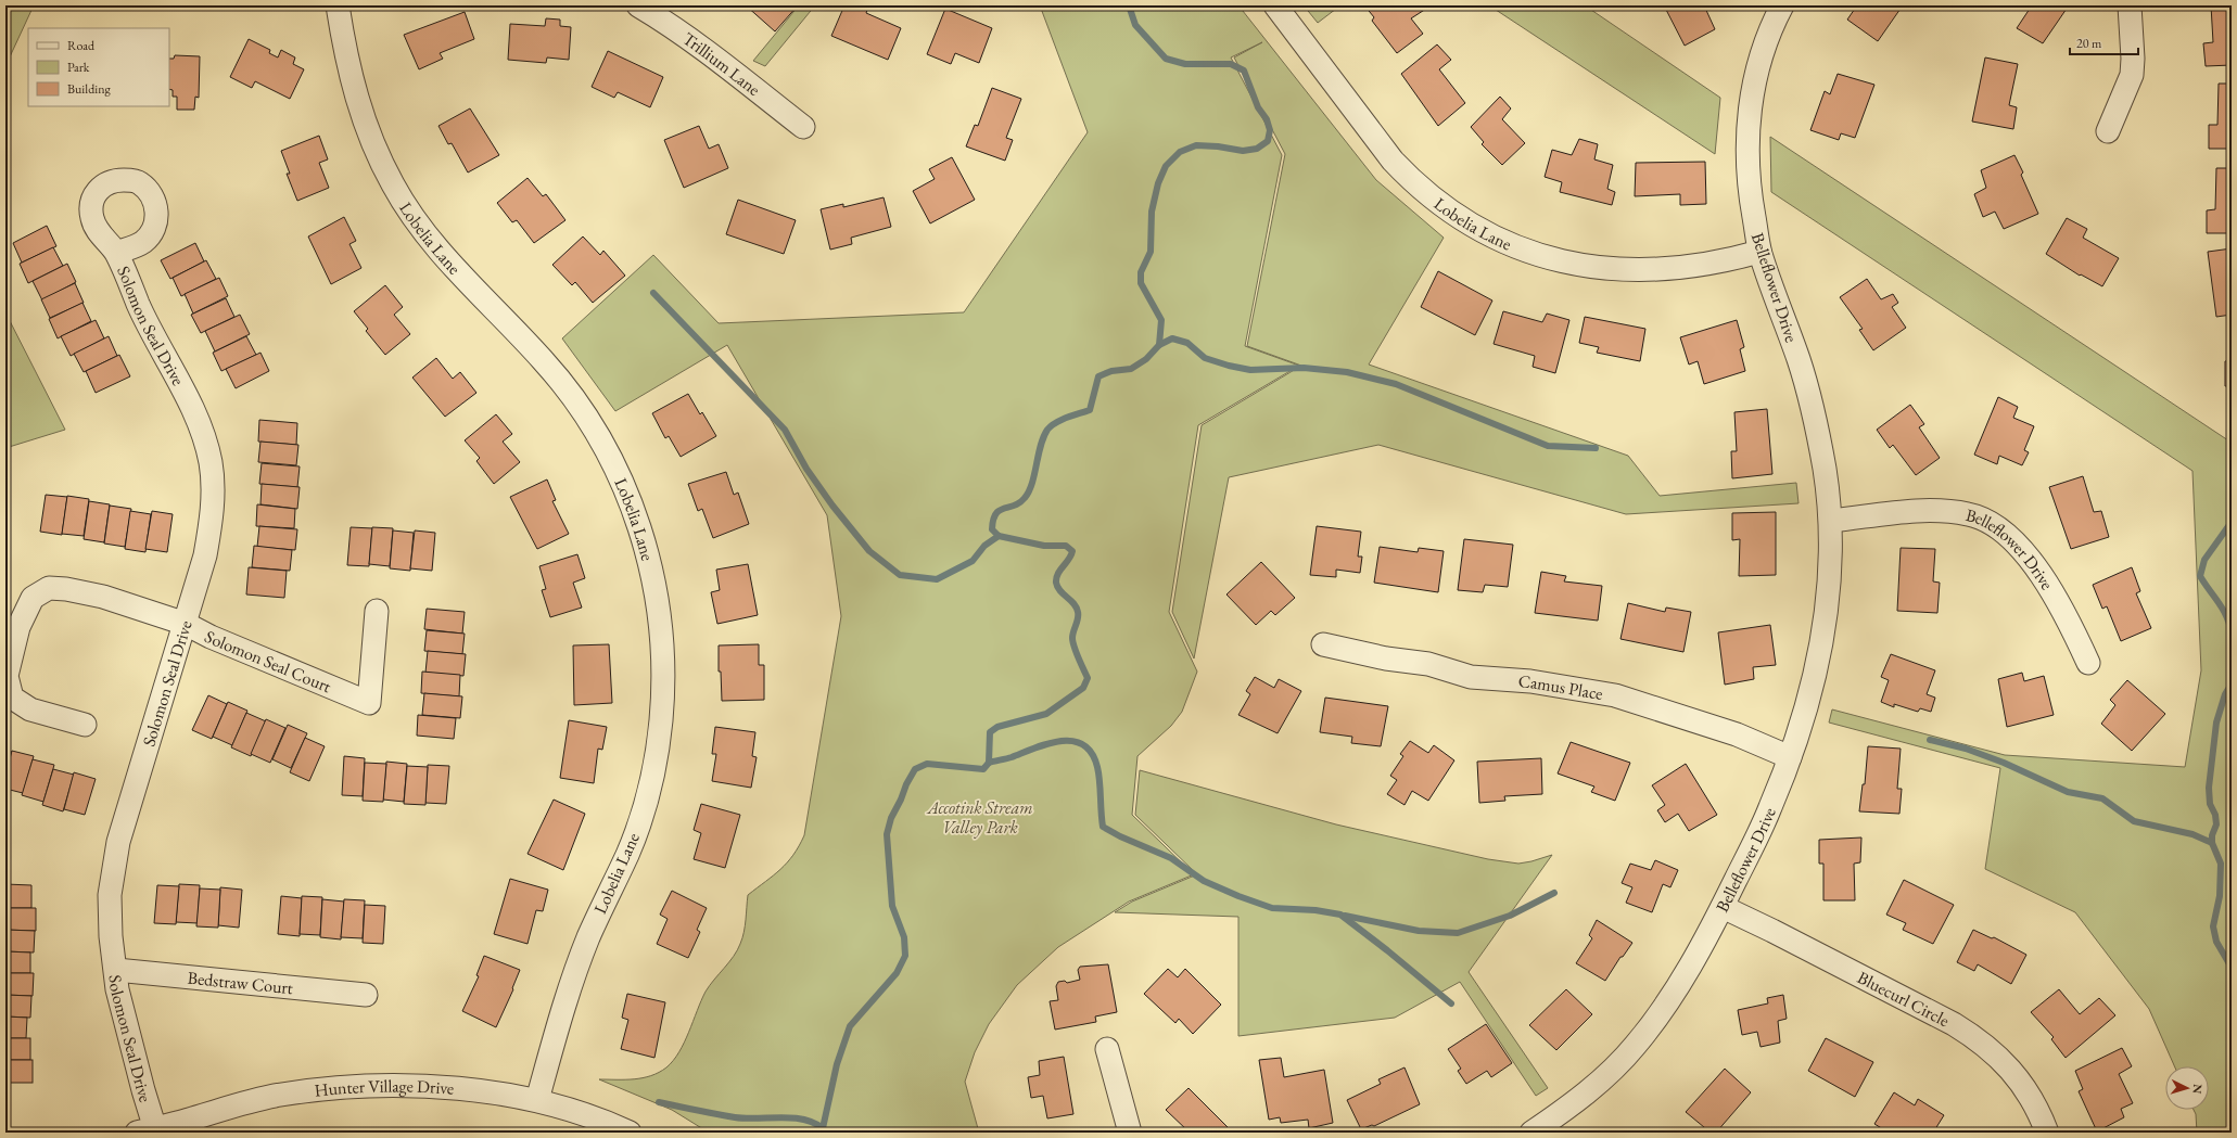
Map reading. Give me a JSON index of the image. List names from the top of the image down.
{
  "streets": {
    "street": [
      "Trillium Lane",
      "Lobelia Lane",
      "Belleflower Drive",
      "Solomon Seal Drive",
      "Solomon Seal Court",
      "Camus Place",
      "Bedstraw Court",
      "Bluecurl Circle",
      "Hunter Village Drive"
    ]
  },
  "crossings": [
    ["Lobelia Lane", "Belleflower Drive"],
    ["Lobelia Lane", "Hunter Village Drive"],
    ["Belleflower Drive", "Camus Place"],
    ["Belleflower Drive", "Bluecurl Circle"],
    ["Solomon Seal Drive", "Solomon Seal Court"],
    ["Solomon Seal Drive", "Bedstraw Court"],
    ["Solomon Seal Drive", "Hunter Village Drive"]
  ],
  "parks": ["Accotink Stream Valley Park"],
  "legend": ["Road", "Park", "Building"],
  "scale_bar": "20 m",
  "north": "right"
}
